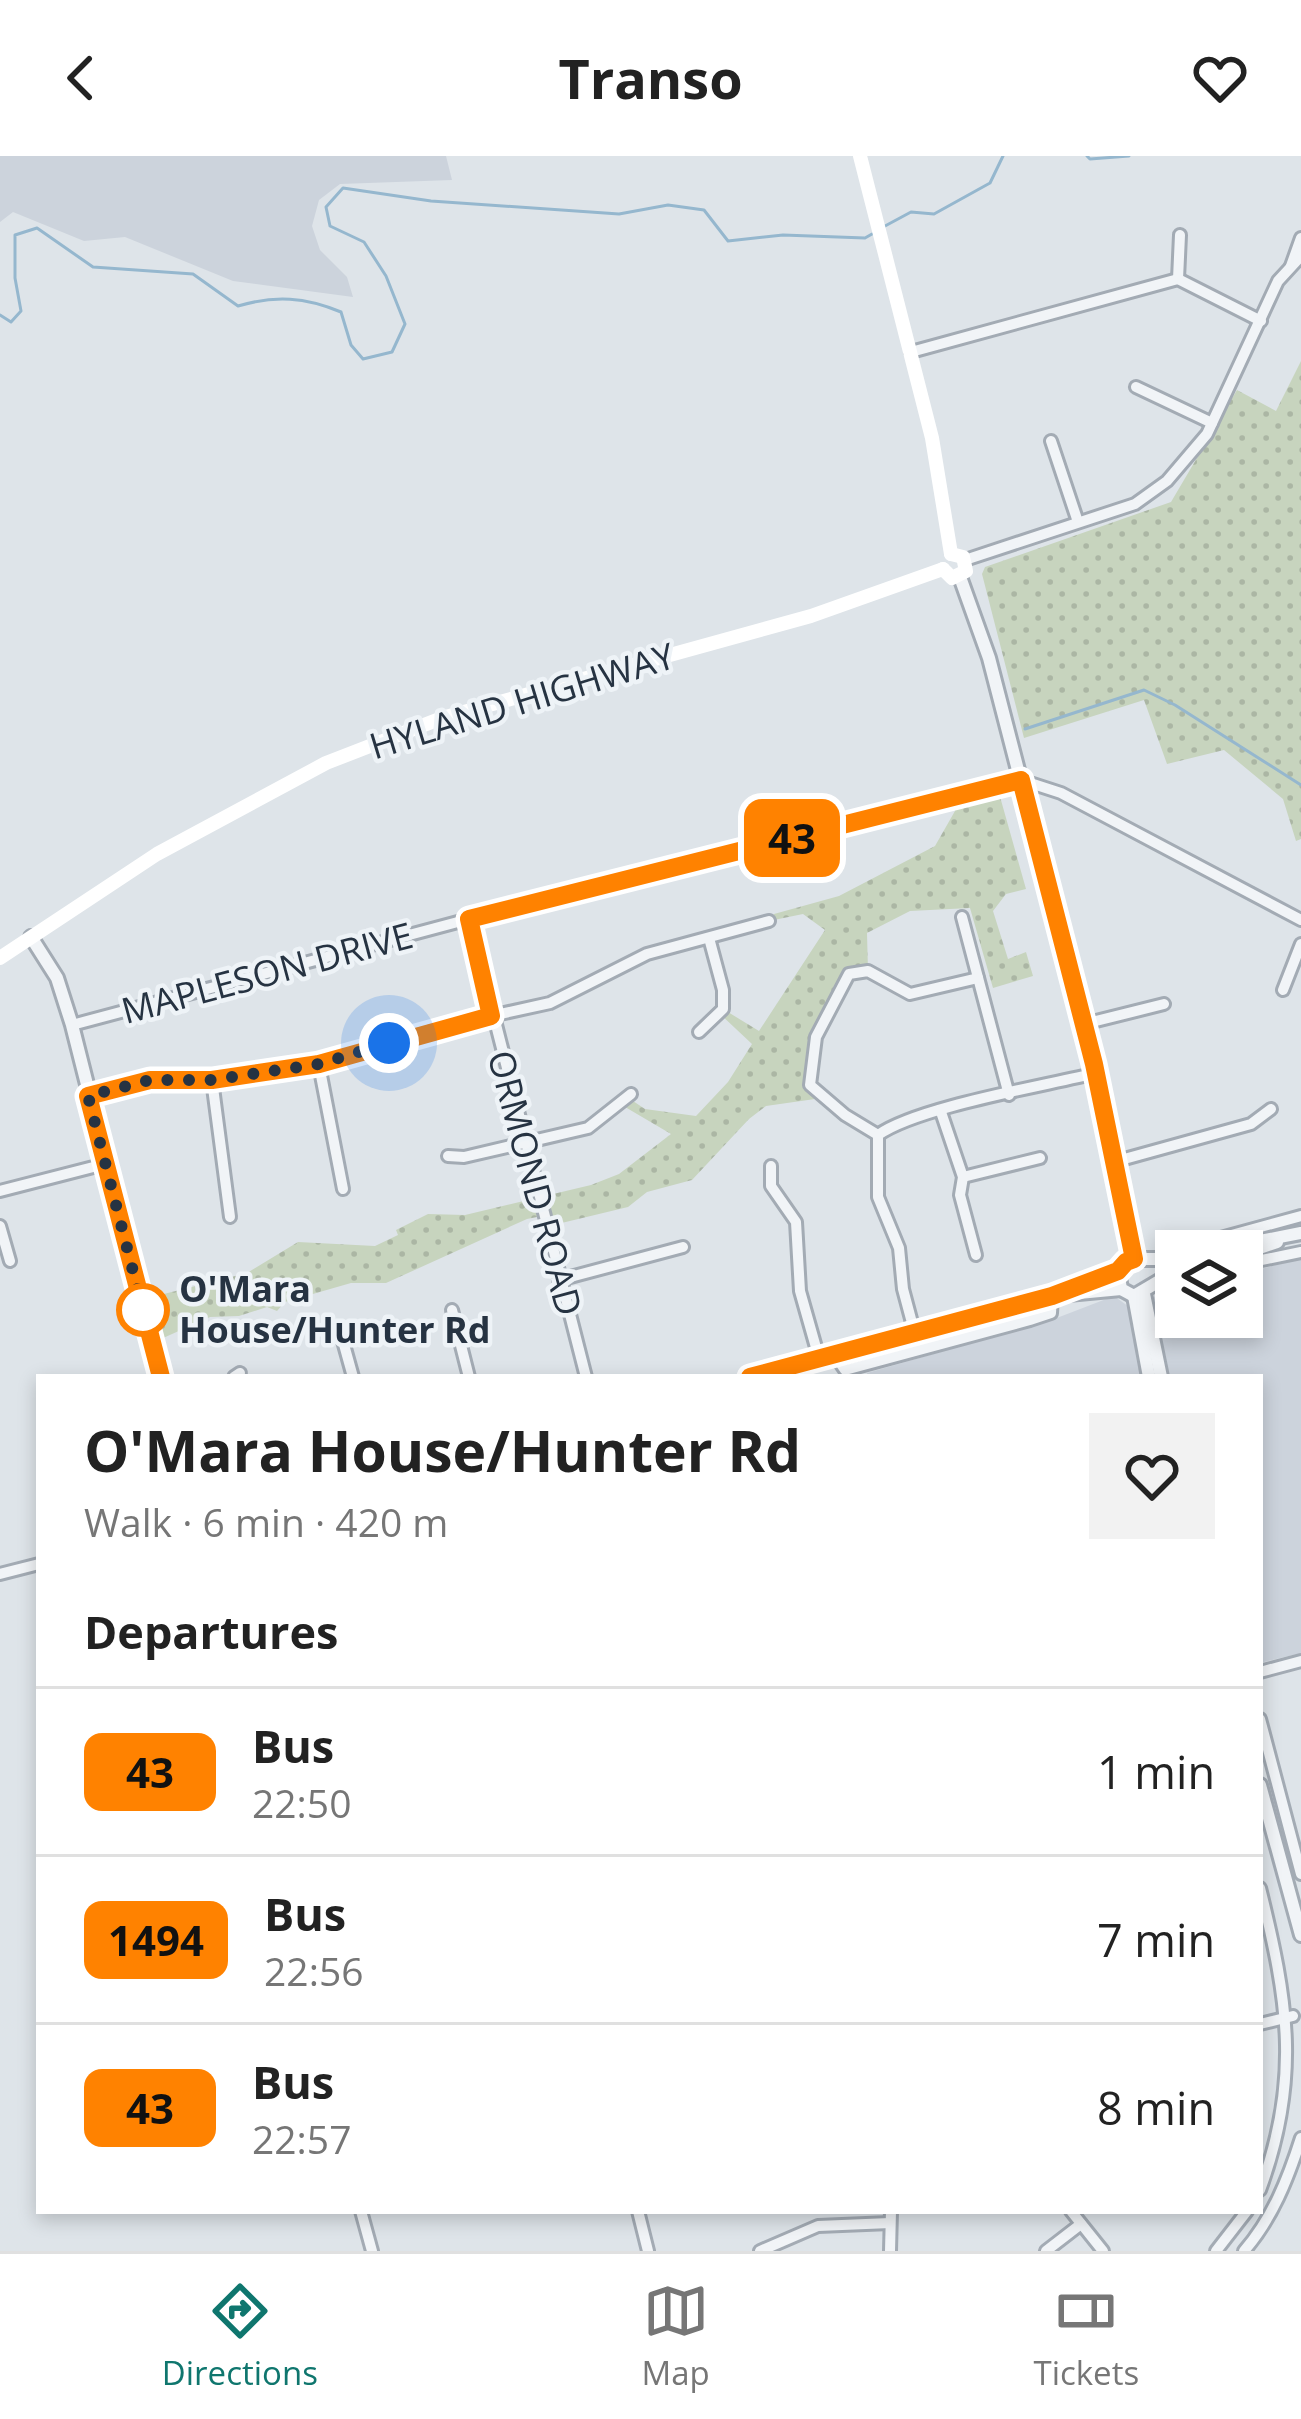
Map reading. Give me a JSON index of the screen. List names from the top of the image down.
{
  "streets": {
    "main road": ["HYLAND HIGHWAY"],
    "street": ["MAPLESON DRIVE", "ORMOND ROAD"]
  },
  "crossings": [
    ["MAPLESON DRIVE", "ORMOND ROAD"]
  ],
  "places": ["O'Mara House/Hunter Rd"],
  "lines": ["bus line 43"],
  "page": {
    "header": "Transo",
    "on_map": "43",
    "heading": [
      ["O'Mara House/Hunter Rd", "Walk · 6 min · 420 m"],
      "Departures"
    ],
    "list": [
      {
        "mark": "43",
        "name": "Bus",
        "note": "22:50",
        "value": "1 min"
      },
      {
        "mark": "1494",
        "name": "Bus",
        "note": "22:56",
        "value": "7 min"
      },
      {
        "mark": "43",
        "name": "Bus",
        "note": "22:57",
        "value": "8 min"
      }
    ],
    "tabs": ["Directions", "Map", "Tickets"]
  }
}
